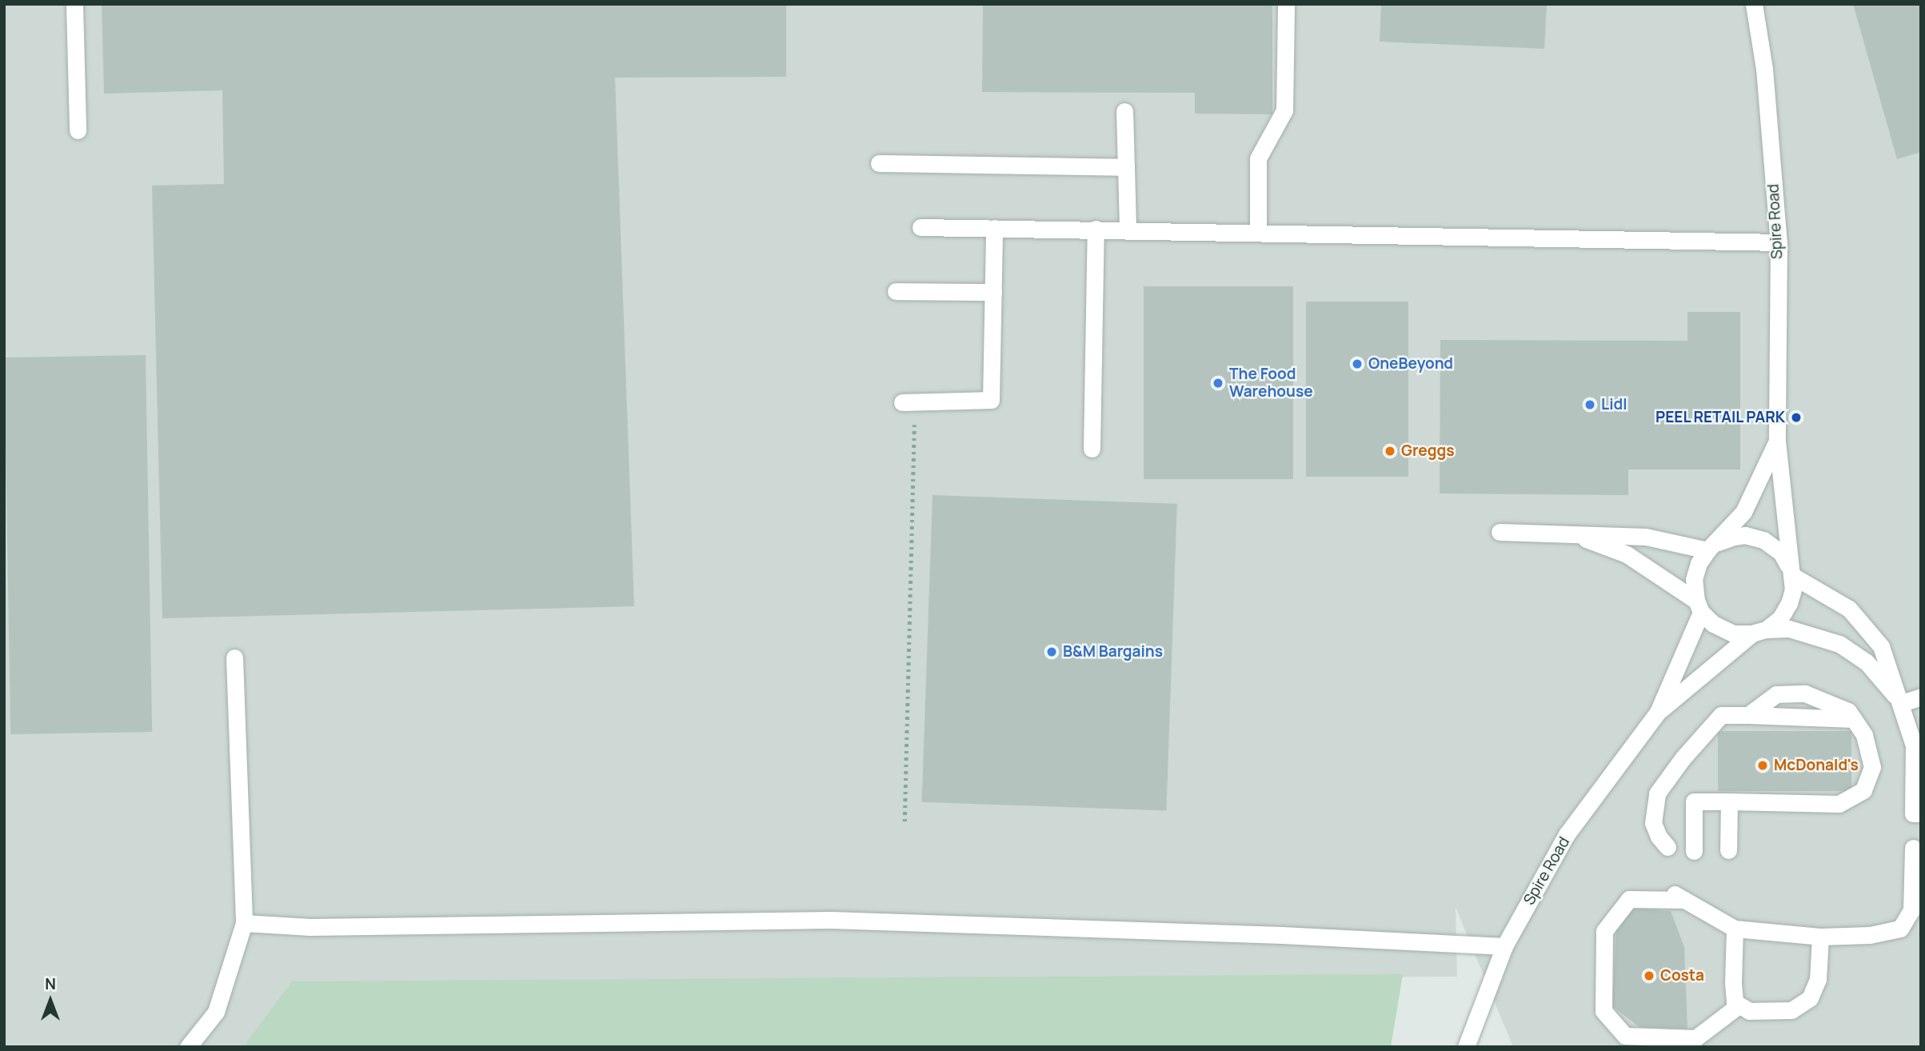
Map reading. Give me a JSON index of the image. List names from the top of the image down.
{
  "streets": {
    "street": ["Spire Road"]
  },
  "places": [
    "OneBeyond",
    "The Food Warehouse",
    "Lidl",
    "PEEL RETAIL PARK",
    "Greggs",
    "B&M Bargains",
    "McDonald's",
    "Costa"
  ],
  "north": "top"
}
